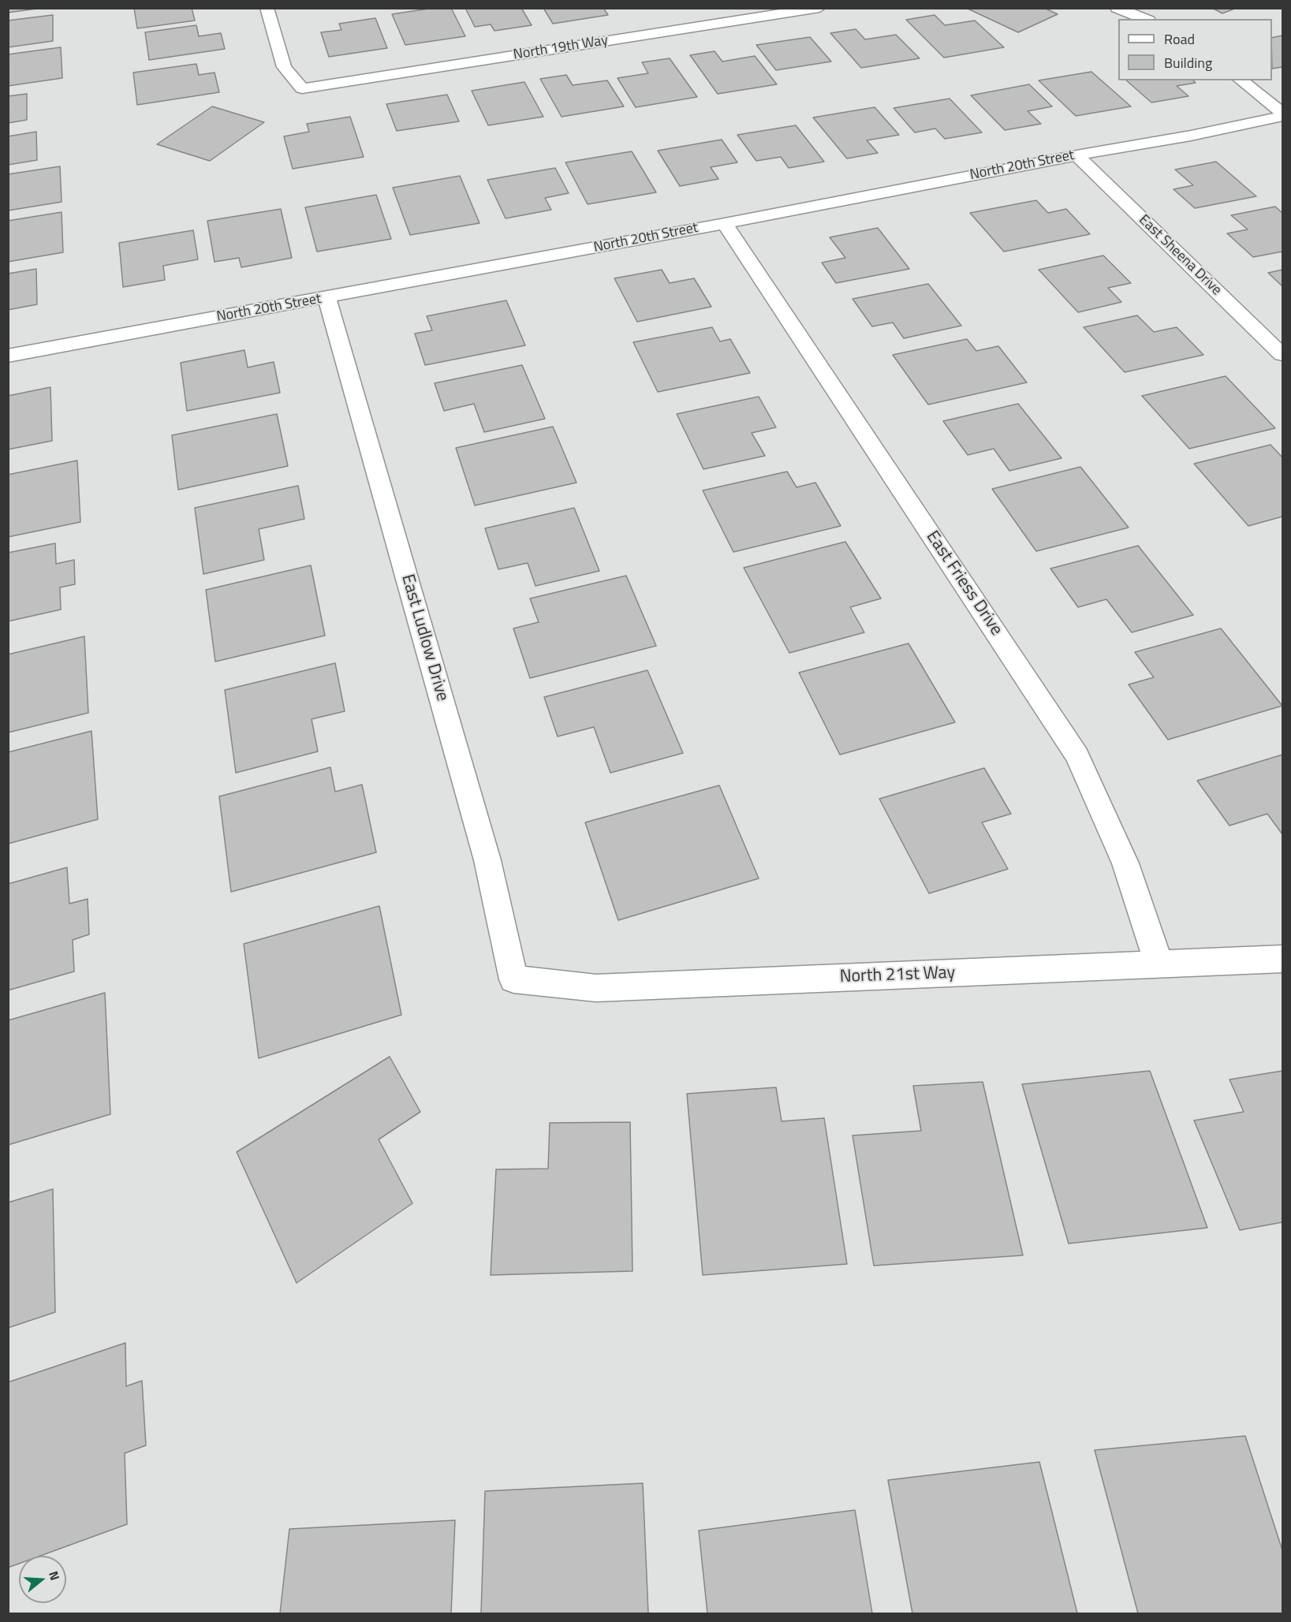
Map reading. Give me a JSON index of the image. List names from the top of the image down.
{
  "streets": {
    "street": [
      "North 19th Way",
      "North 20th Street",
      "East Sheena Drive",
      "East Friess Drive",
      "East Ludlow Drive",
      "North 21st Way"
    ]
  },
  "crossings": [
    ["North 20th Street", "East Sheena Drive"],
    ["North 20th Street", "East Friess Drive"],
    ["North 20th Street", "East Ludlow Drive"],
    ["East Friess Drive", "North 21st Way"],
    ["East Ludlow Drive", "North 21st Way"]
  ],
  "legend": ["Road", "Building"],
  "north": "right"
}
